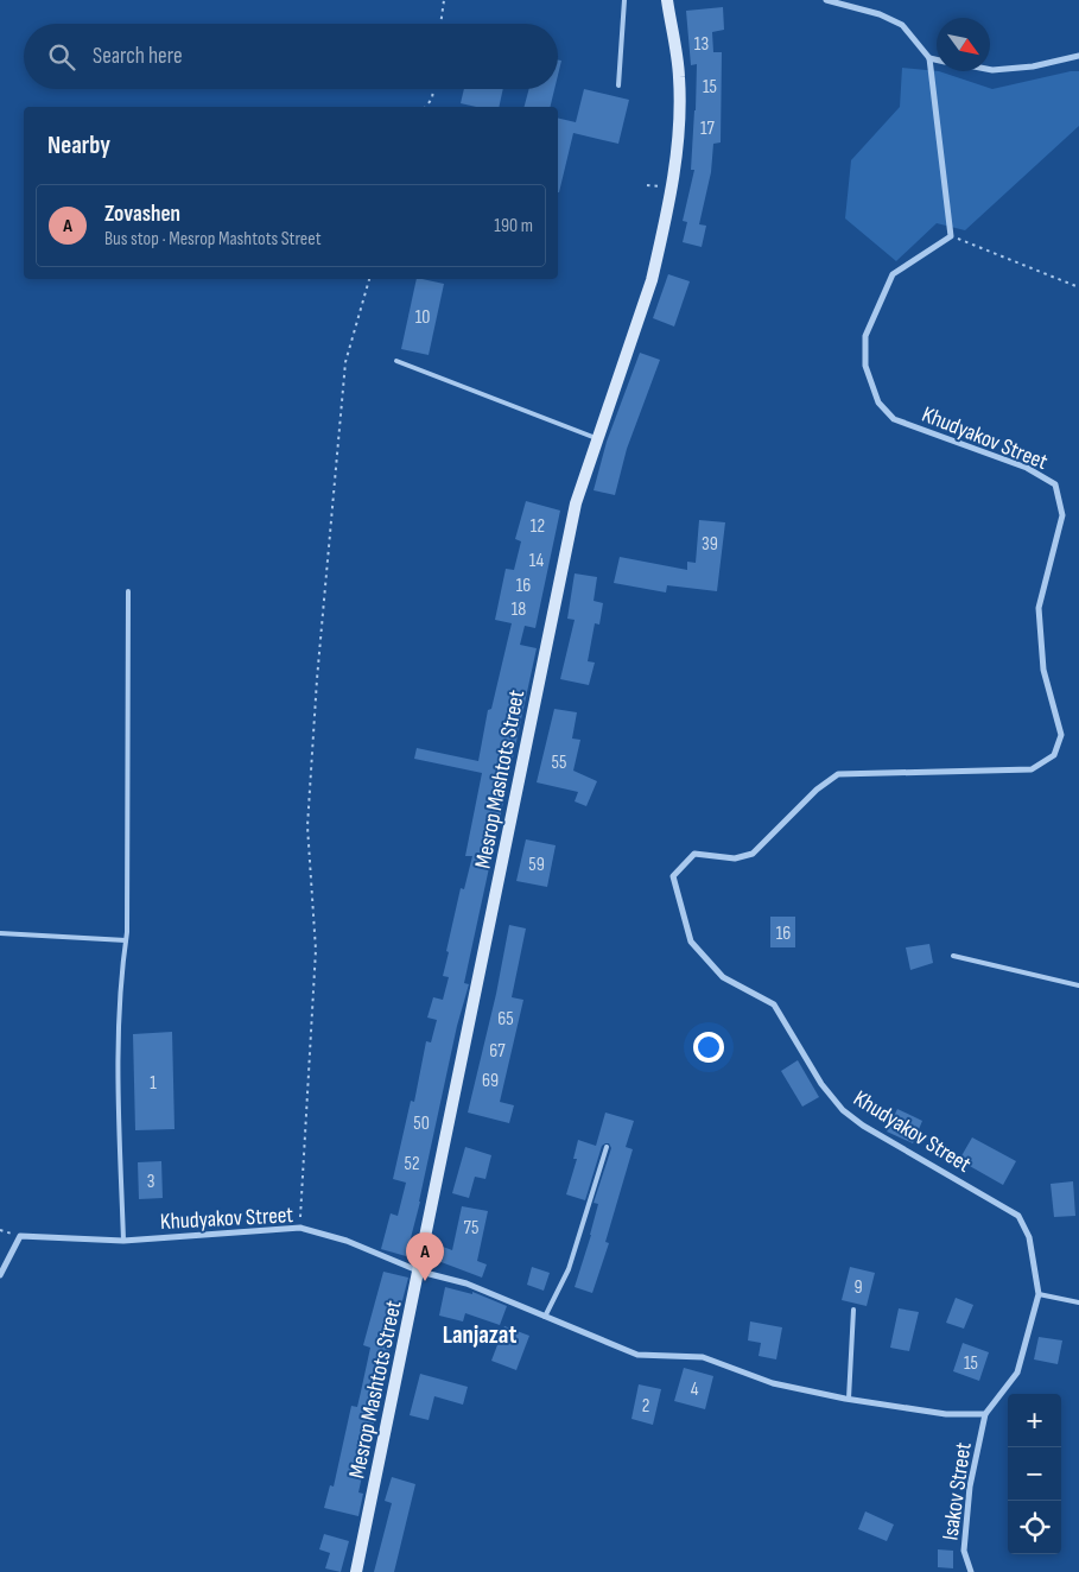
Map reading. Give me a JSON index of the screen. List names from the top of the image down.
{
  "streets": {
    "street": ["Khudyakov Street", "Mesrop Mashtots Street", "Isakov Street"]
  },
  "crossings": [
    ["Khudyakov Street", "Mesrop Mashtots Street"],
    ["Khudyakov Street", "Isakov Street"]
  ],
  "districts": ["Lanjazat"],
  "house_numbers": [
    "13",
    "15",
    "17",
    "10",
    "12",
    "39",
    "14",
    "16",
    "18",
    "55",
    "59",
    "16",
    "65",
    "67",
    "69",
    "1",
    "50",
    "52",
    "3",
    "75",
    "9",
    "15",
    "4",
    "2"
  ],
  "north": "bottom right",
  "page": {
    "search": "Search here",
    "heading": "Nearby",
    "list": [
      {
        "mark": "A",
        "name": "Zovashen",
        "note": "Bus stop · Mesrop Mashtots Street",
        "value": "190 m"
      }
    ],
    "pins": "A",
    "map_buttons": ["+", "−"]
  }
}
